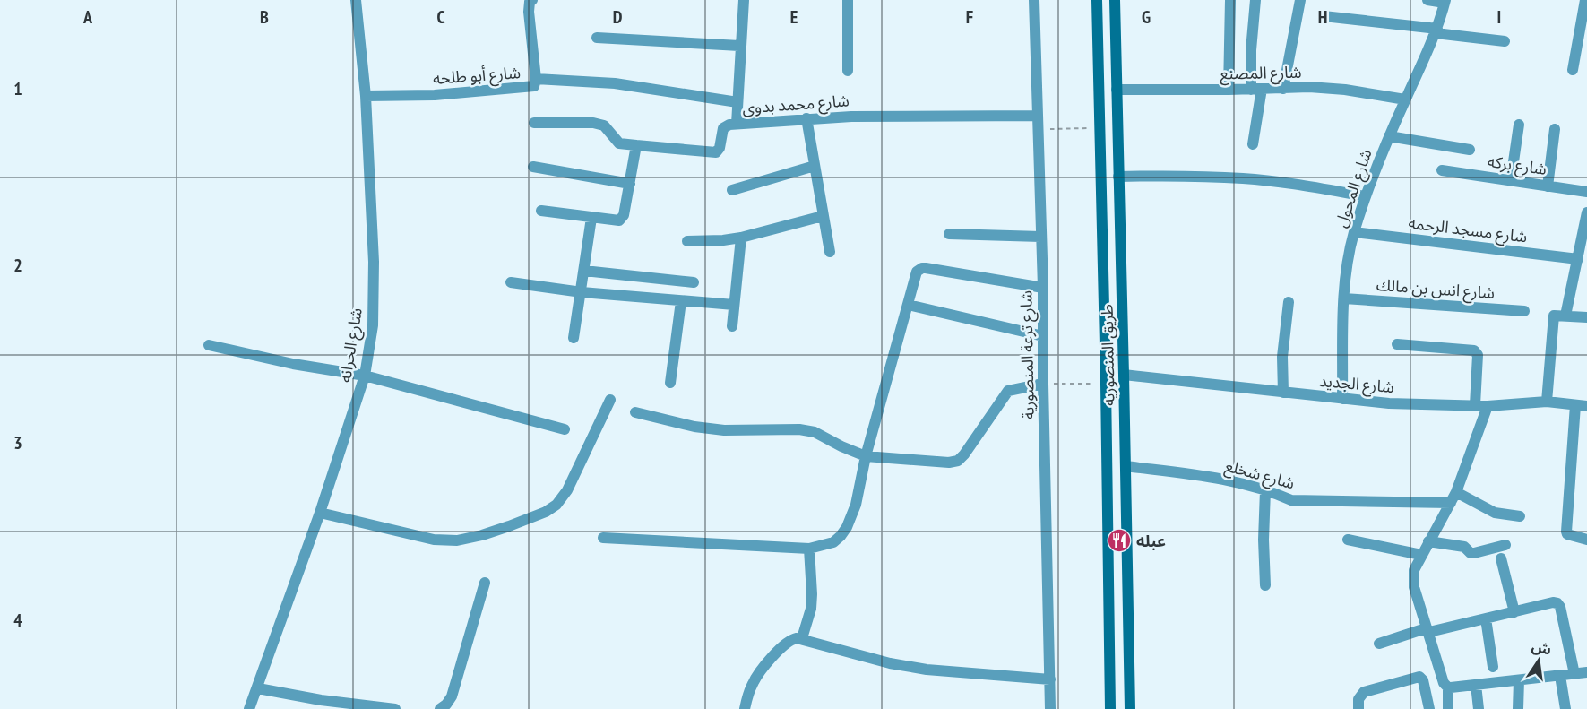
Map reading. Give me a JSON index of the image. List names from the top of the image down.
{
  "streets": {
    "main road": ["طريق المنصوريه"],
    "street": [
      "شارع المصنع",
      "شارع أبو طلحه",
      "شارع محمد بدوى",
      "شارع بركه",
      "شارع المحول",
      "شارع مسجد الرحمه",
      "شارع انس بن مالك",
      "شارع الحرانه",
      "شارع ترعة المنصورية",
      "شارع الجديد",
      "شارع شخلع"
    ]
  },
  "crossings": [
    ["شارع المصنع", "شارع المحول"],
    ["شارع المصنع", "طريق المنصوريه"],
    ["شارع أبو طلحه", "شارع الحرانه"],
    ["شارع محمد بدوى", "شارع ترعة المنصورية"],
    ["شارع المحول", "شارع مسجد الرحمه"],
    ["شارع المحول", "شارع انس بن مالك"],
    ["شارع المحول", "شارع الجديد"],
    ["طريق المنصوريه", "شارع الجديد"],
    ["طريق المنصوريه", "شارع شخلع"]
  ],
  "places": {
    "restaurant": ["عبله"]
  },
  "north": "top",
  "grid": {
    "columns": [
      "A",
      "B",
      "C",
      "D",
      "E",
      "F",
      "G",
      "H",
      "I"
    ],
    "rows": [
      "1",
      "2",
      "3",
      "4"
    ]
  }
}
